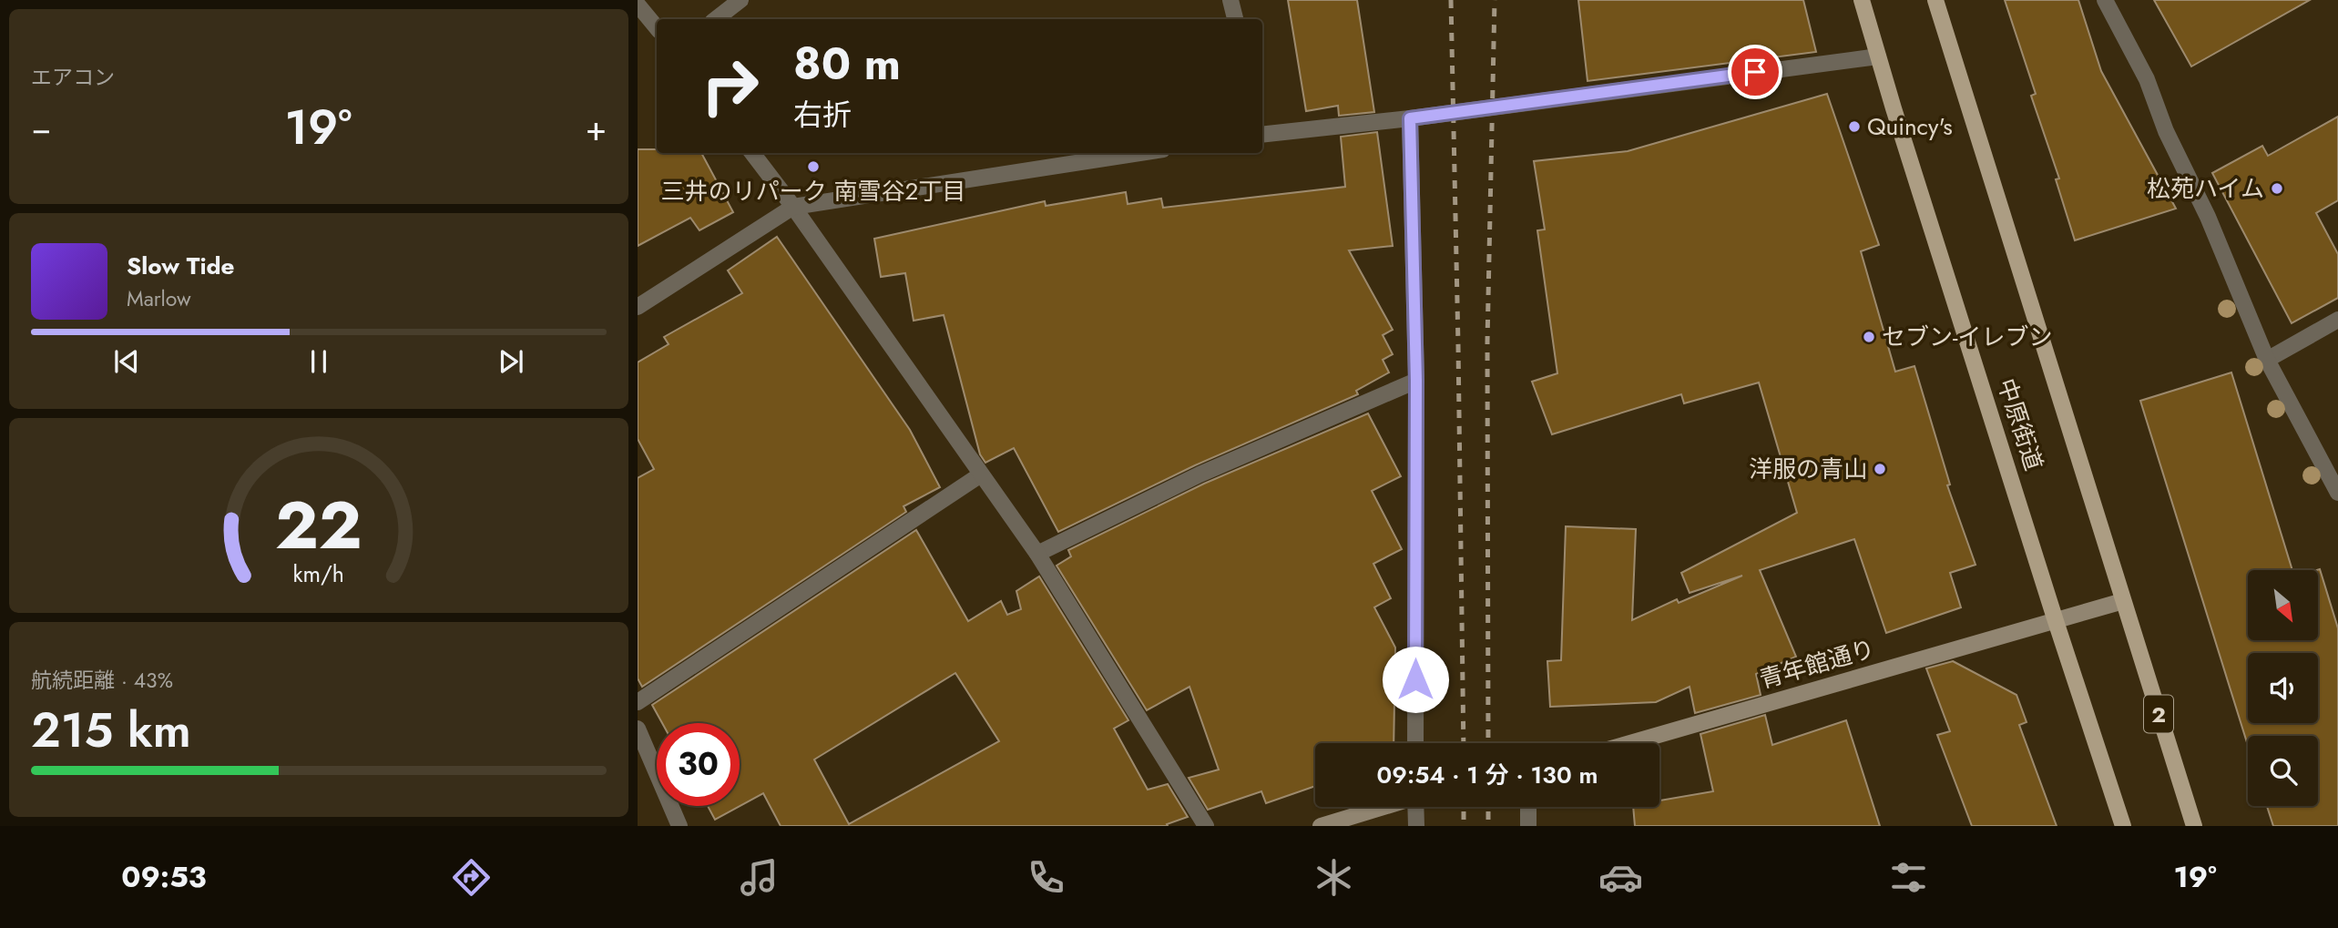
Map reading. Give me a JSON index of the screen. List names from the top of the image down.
{
  "streets": {
    "main road": ["中原街道", "2"],
    "street": ["青年館通り"]
  },
  "crossings": [
    ["中原街道", "青年館通り"]
  ],
  "places": [
    "Quincy's",
    "三井のリパーク 南雪谷2丁目",
    "松苑ハイム",
    "セブン-イレブン",
    "洋服の青山"
  ],
  "north": "bottom right",
  "page": {
    "tile": [
      "エアコン",
      ["航続距離 · 43%", "215 km"]
    ],
    "turn": ["80 m", "右折"],
    "heat": ["−", "19°", "+"],
    "song": ["Slow Tide", "Marlow"],
    "limit": "30",
    "trip": "09:54 · 1 分 · 130 m",
    "tabs": ["09:53", "19°"],
    "gauge": ["22", "km/h"]
  }
}
